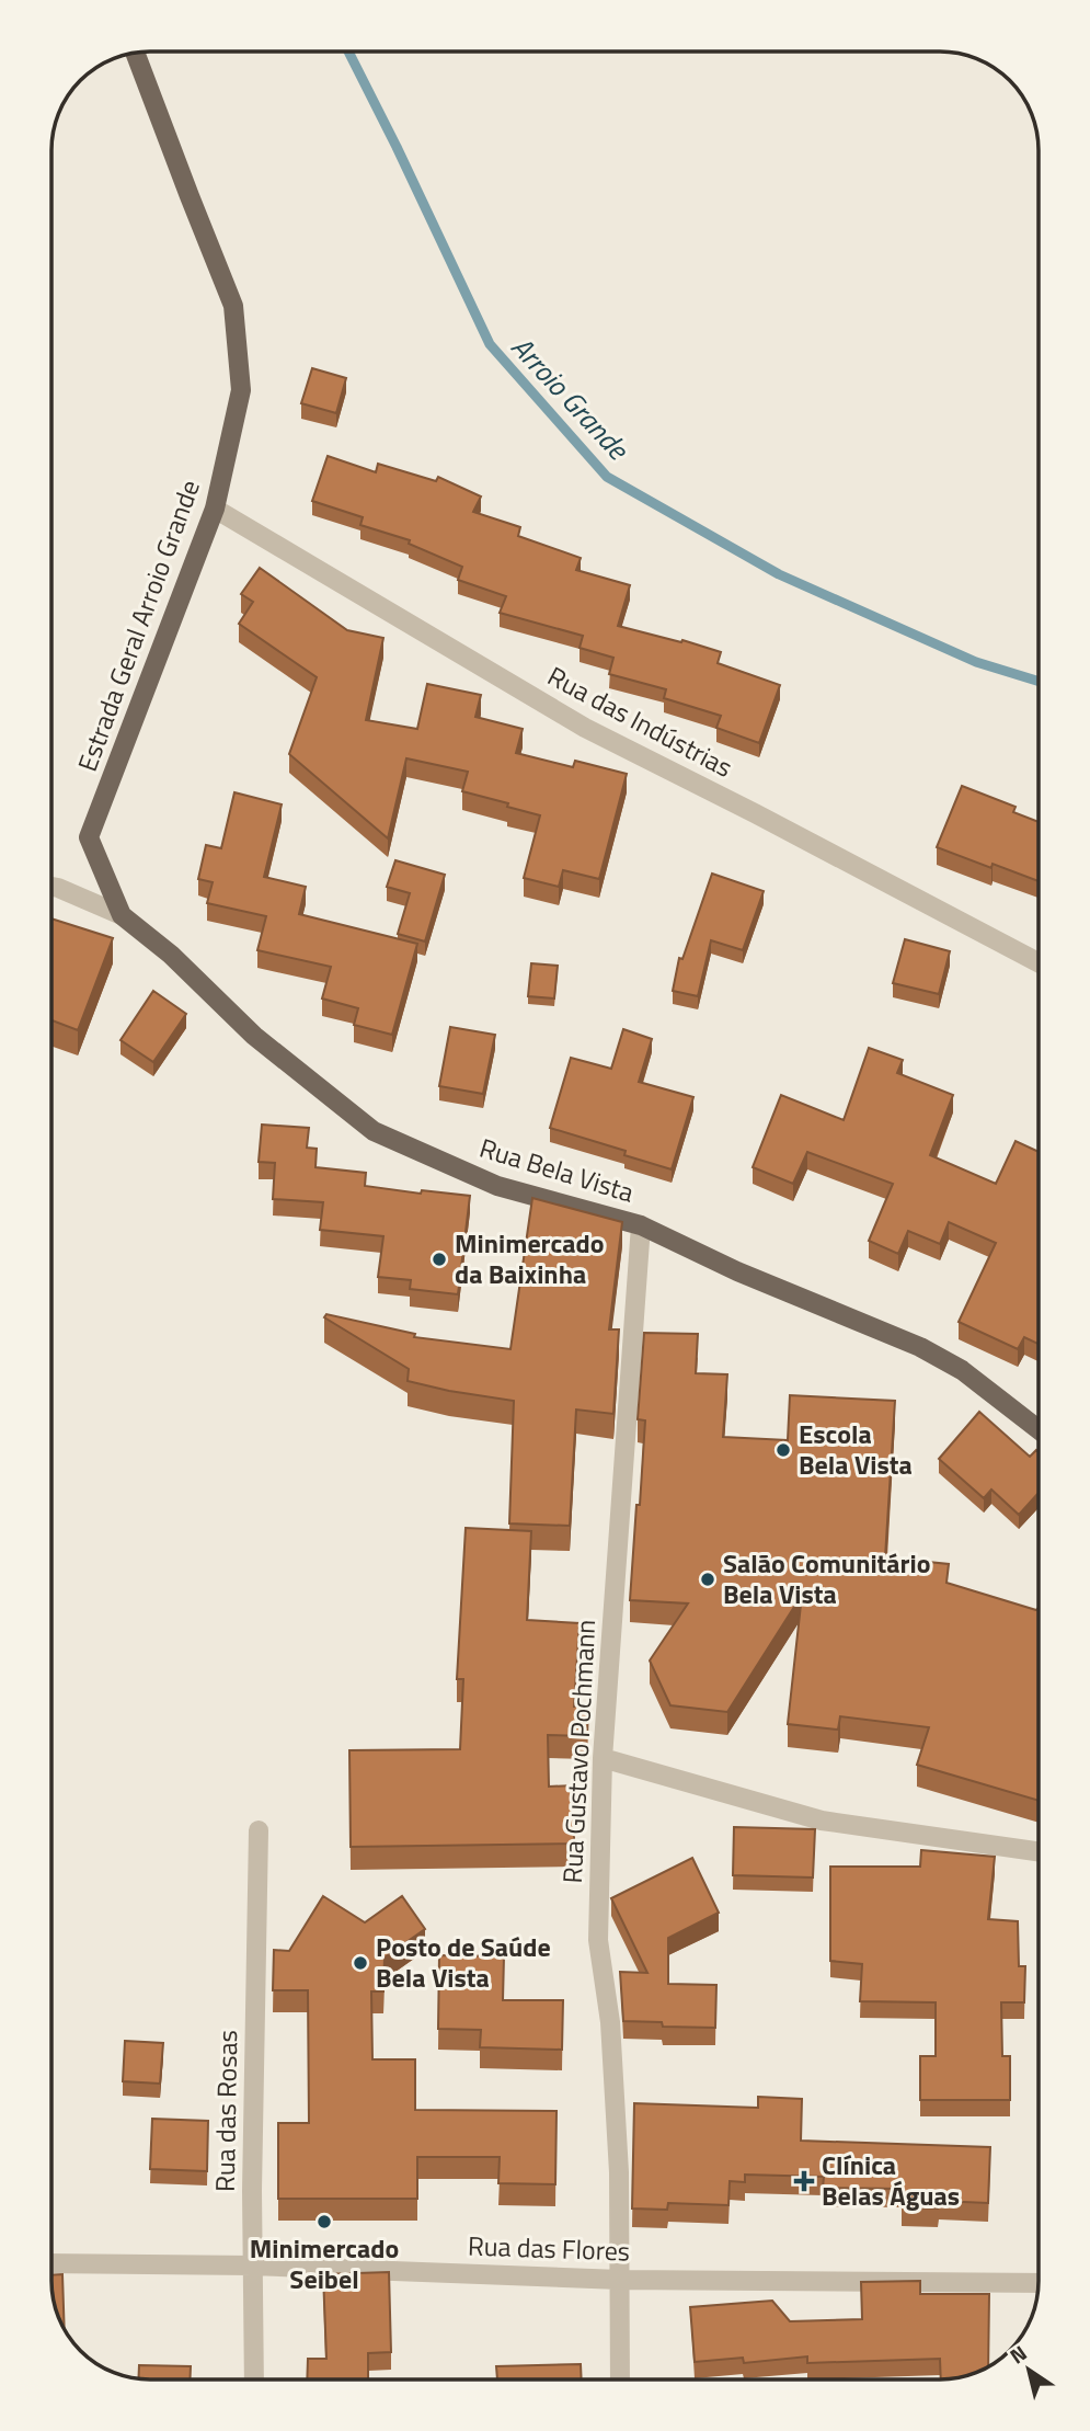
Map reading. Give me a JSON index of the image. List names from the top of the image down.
{
  "streets": {
    "main road": ["Estrada Geral Arroio Grande", "Rua Bela Vista"],
    "street": [
      "Rua das Indústrias",
      "Rua Gustavo Pochmann",
      "Rua das Rosas",
      "Rua das Flores"
    ]
  },
  "crossings": [
    ["Estrada Geral Arroio Grande", "Rua das Indústrias"],
    ["Estrada Geral Arroio Grande", "Rua Bela Vista"],
    ["Rua Bela Vista", "Rua Gustavo Pochmann"],
    ["Rua Gustavo Pochmann", "Rua das Flores"],
    ["Rua das Rosas", "Rua das Flores"]
  ],
  "water": ["Arroio Grande"],
  "places": {
    "other": [
      "Minimercado da Baixinha",
      "Escola Bela Vista",
      "Salão Comunitário Bela Vista",
      "Posto de Saúde Bela Vista",
      "Minimercado Seibel"
    ],
    "health": ["Clínica Belas Águas"]
  },
  "north": "top left"
}
